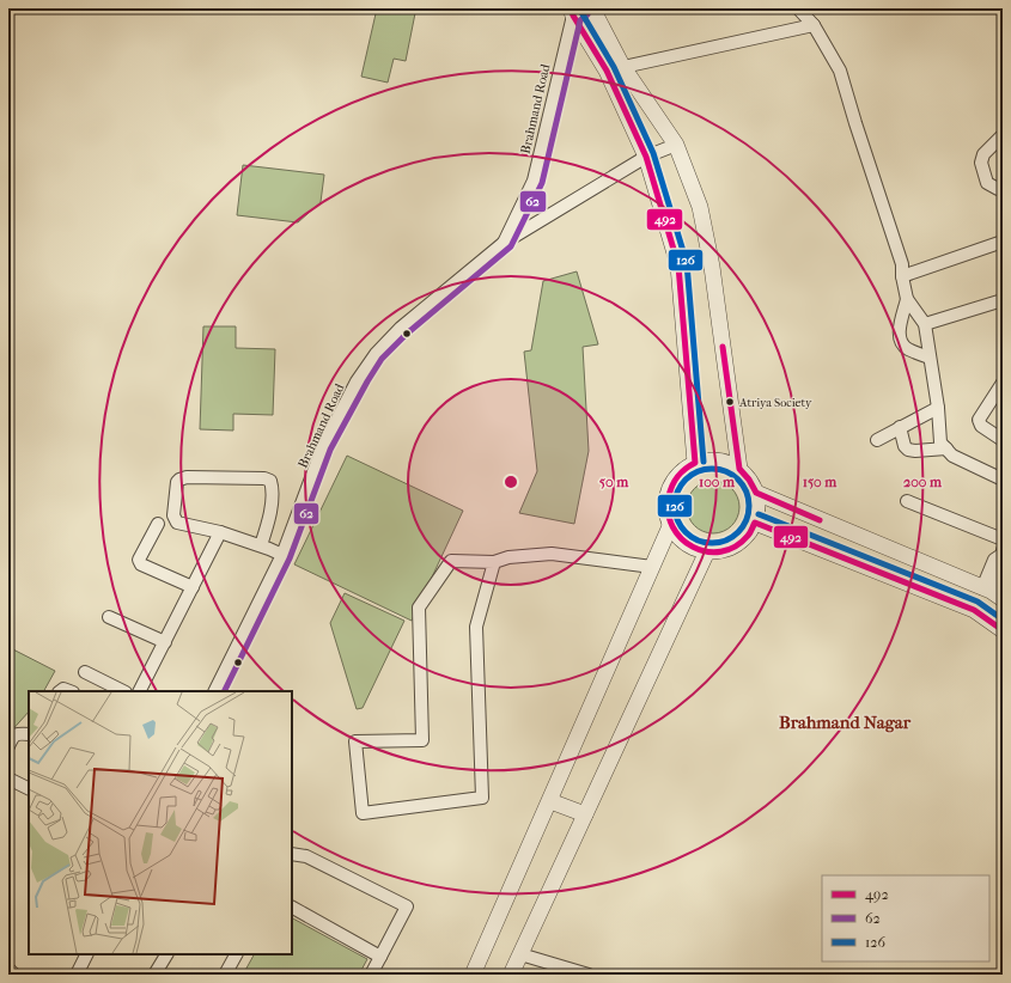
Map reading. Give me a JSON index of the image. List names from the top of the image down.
{
  "streets": {
    "street": ["Brahmand Road"]
  },
  "districts": ["Brahmand Nagar"],
  "places": ["Atriya Society"],
  "lines": ["transit line 492", "transit line 126", "transit line 62"],
  "legend": ["492", "62", "126"],
  "rings": [
    "50 m",
    "100 m",
    "150 m",
    "200 m"
  ]
}
